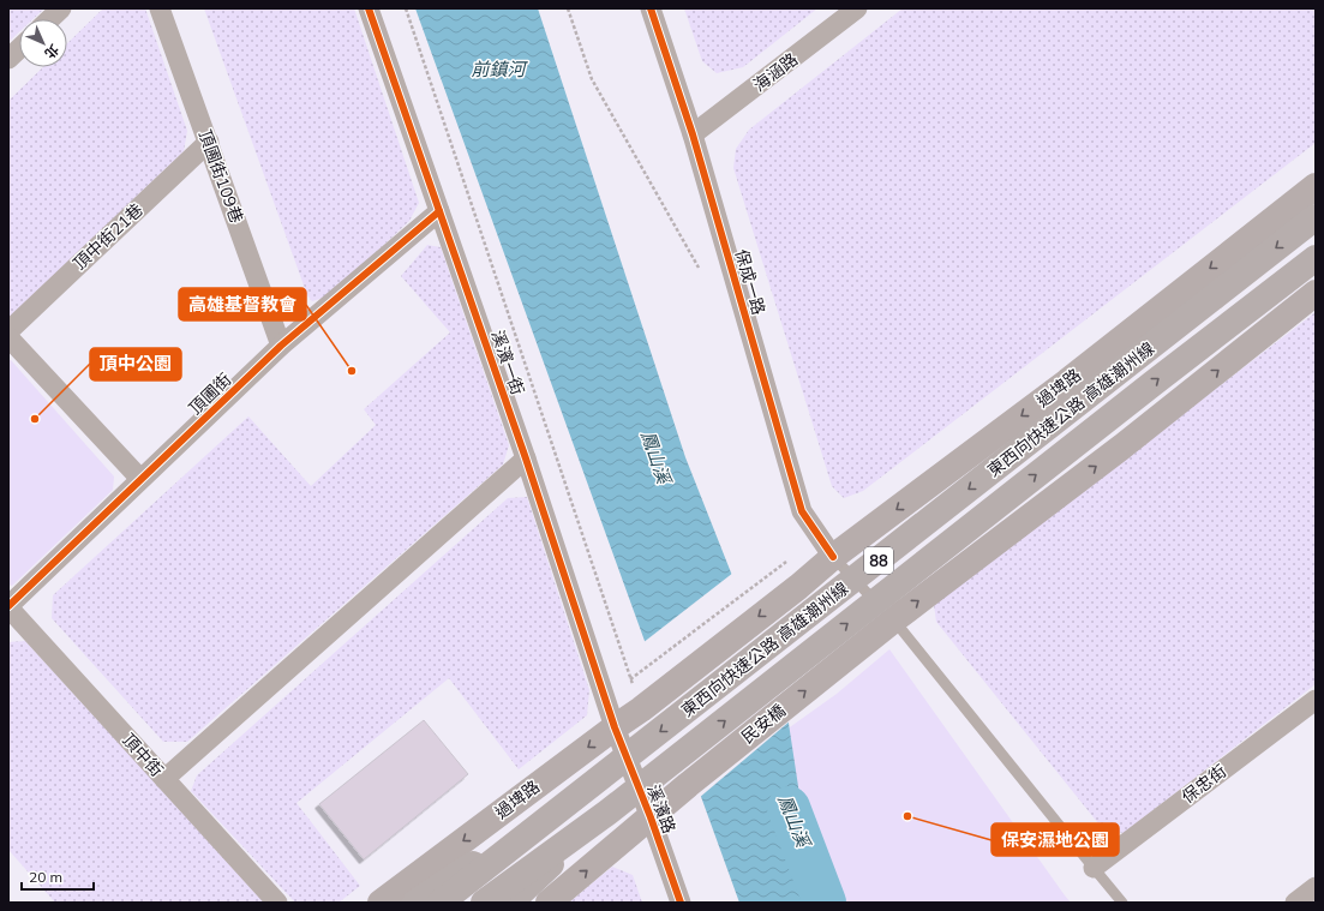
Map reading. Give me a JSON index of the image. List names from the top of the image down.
{
  "streets": {
    "highway": ["東西向快速公路 高雄潮州線", "88"],
    "main road": ["過埤路", "民安橋"],
    "street": [
      "海涵路",
      "頂圃街109巷",
      "頂中街21巷",
      "保成一路",
      "溪濱一街",
      "頂圃街",
      "頂中街",
      "保忠街",
      "溪濱路"
    ]
  },
  "crossings": [
    ["海涵路", "保成一路"],
    ["頂圃街109巷", "頂中街21巷"],
    ["頂圃街109巷", "頂圃街"],
    ["保成一路", "過埤路"],
    ["溪濱一街", "過埤路"],
    ["溪濱一街", "頂圃街"],
    ["溪濱一街", "溪濱路"],
    ["過埤路", "溪濱路"],
    ["頂圃街", "頂中街"],
    ["民安橋", "溪濱路"]
  ],
  "one_way": ["民安橋"],
  "water": ["前鎮河", "鳳山溪"],
  "places": ["高雄基督教會", "頂中公園", "保安濕地公園"],
  "scale_bar": "20 m",
  "north": "bottom right"
}
